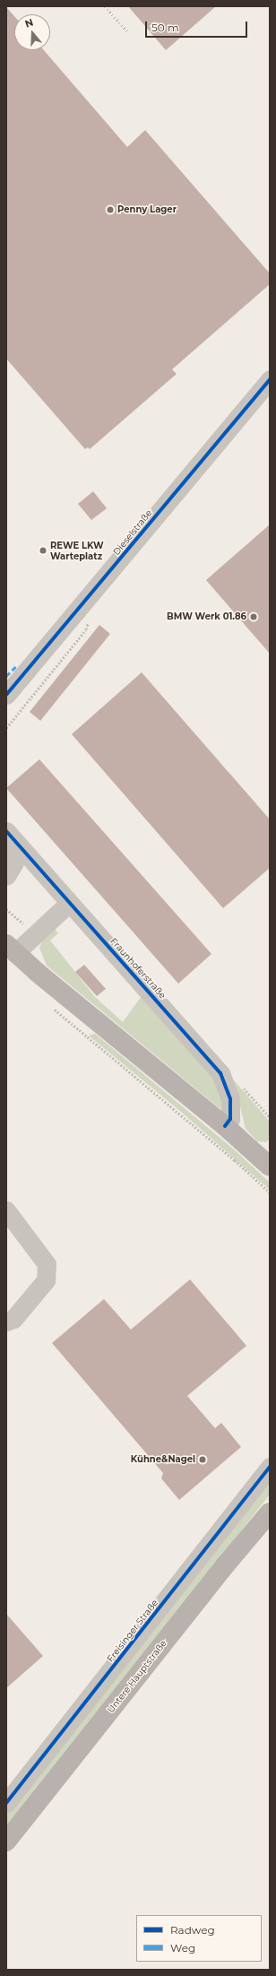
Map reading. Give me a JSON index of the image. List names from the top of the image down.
{
  "streets": {
    "main road": ["Untere Hauptstraße"],
    "street": ["Dieselstraße", "Fraunhoferstraße", "Freisinger Straße"]
  },
  "places": [
    "Penny Lager",
    "REWE LKW Warteplatz",
    "BMW Werk 01.86",
    "Kühne&Nagel"
  ],
  "legend": ["Radweg", "Weg"],
  "scale_bar": "50 m",
  "north": "top"
}
